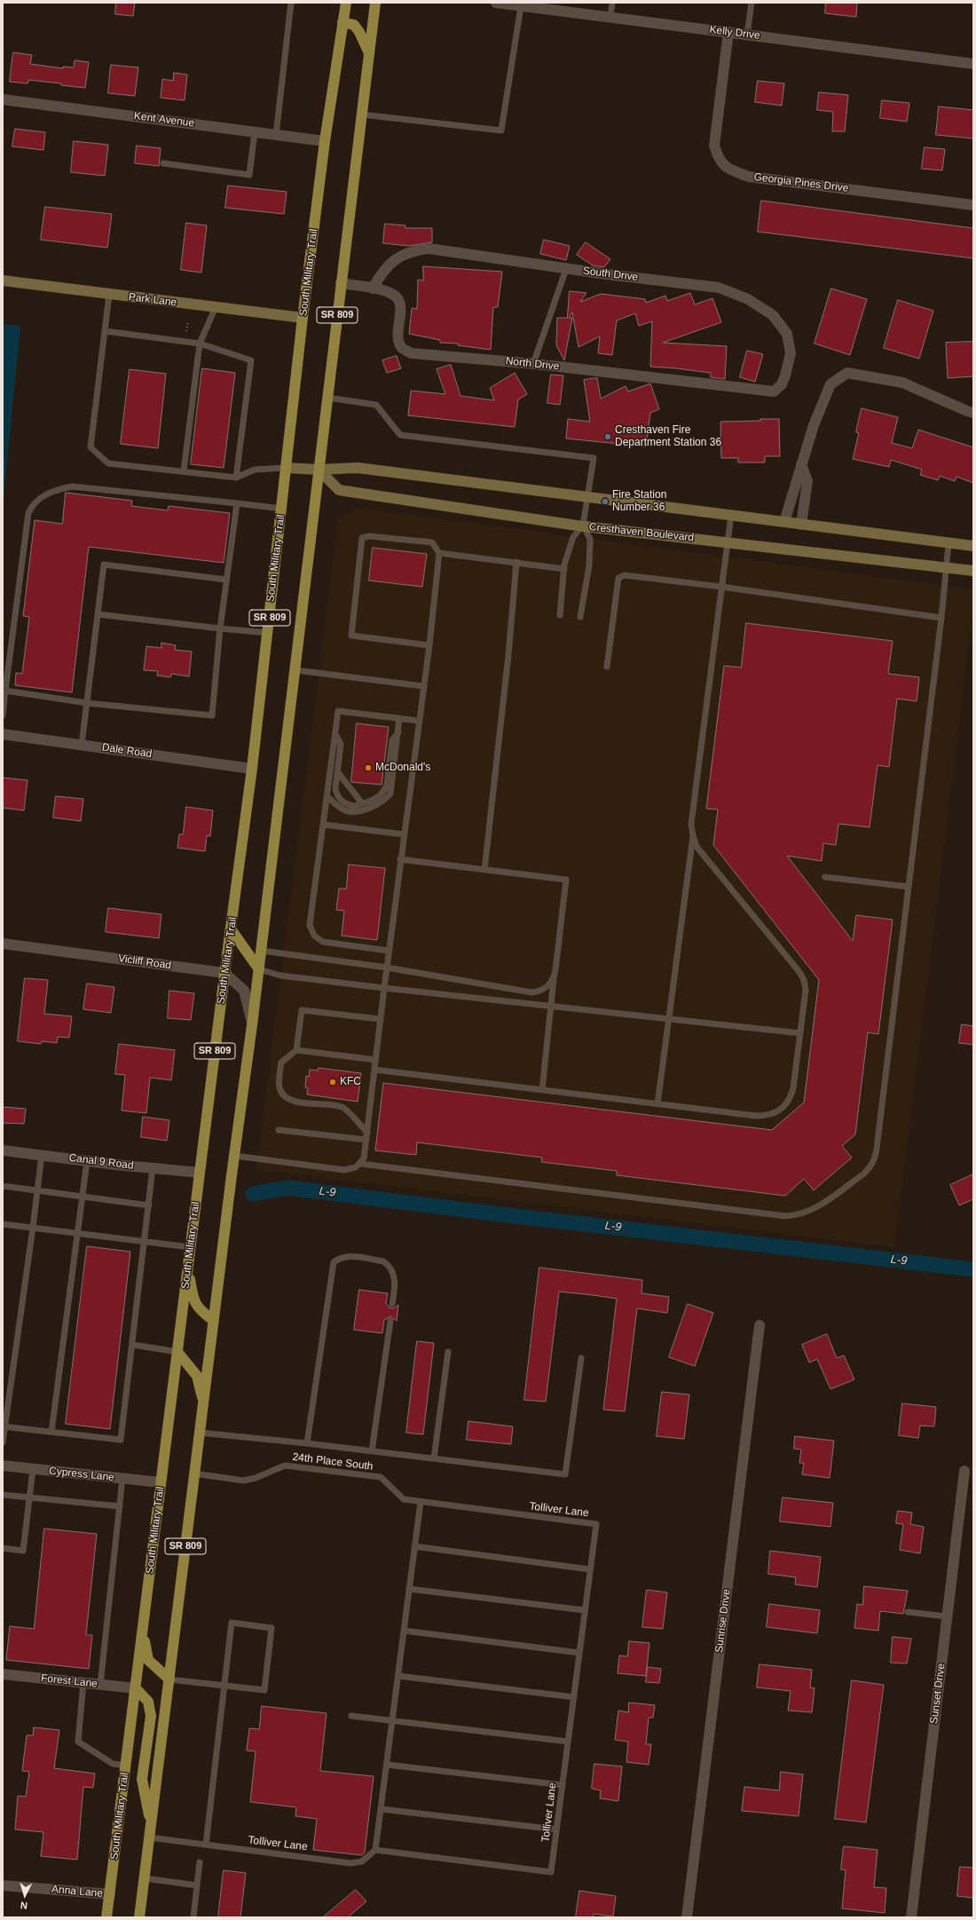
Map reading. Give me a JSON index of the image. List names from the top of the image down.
{
  "streets": {
    "main road": ["South Military Trail", "SR 809"],
    "street": [
      "Kelly Drive",
      "Kent Avenue",
      "Georgia Pines Drive",
      "South Drive",
      "Park Lane",
      "North Drive",
      "Cresthaven Boulevard",
      "Dale Road",
      "Vicliff Road",
      "Canal 9 Road",
      "Cypress Lane",
      "Sunrise Drive",
      "Forest Lane",
      "Sunset Drive",
      "Anna Lane"
    ],
    "lane": ["24th Place South", "Tolliver Lane"]
  },
  "crossings": [
    ["Kelly Drive", "Georgia Pines Drive"],
    ["Kent Avenue", "South Military Trail"],
    ["South Military Trail", "Park Lane"],
    ["South Military Trail", "Dale Road"],
    ["South Military Trail", "Vicliff Road"],
    ["South Military Trail", "Canal 9 Road"],
    ["South Military Trail", "Cypress Lane"],
    ["South Military Trail", "Forest Lane"],
    ["South Military Trail", "Anna Lane"],
    ["South Drive", "North Drive"],
    ["SR 809", "North Drive"],
    ["SR 809", "Cresthaven Boulevard"],
    ["SR 809", "24th Place South"],
    ["SR 809", "Tolliver Lane"],
    ["24th Place South", "Tolliver Lane"]
  ],
  "water": ["L-9"],
  "places": [
    "Cresthaven Fire Department Station 36",
    "Fire Station Number 36",
    "McDonald's",
    "KFC"
  ],
  "north": "bottom"
}
